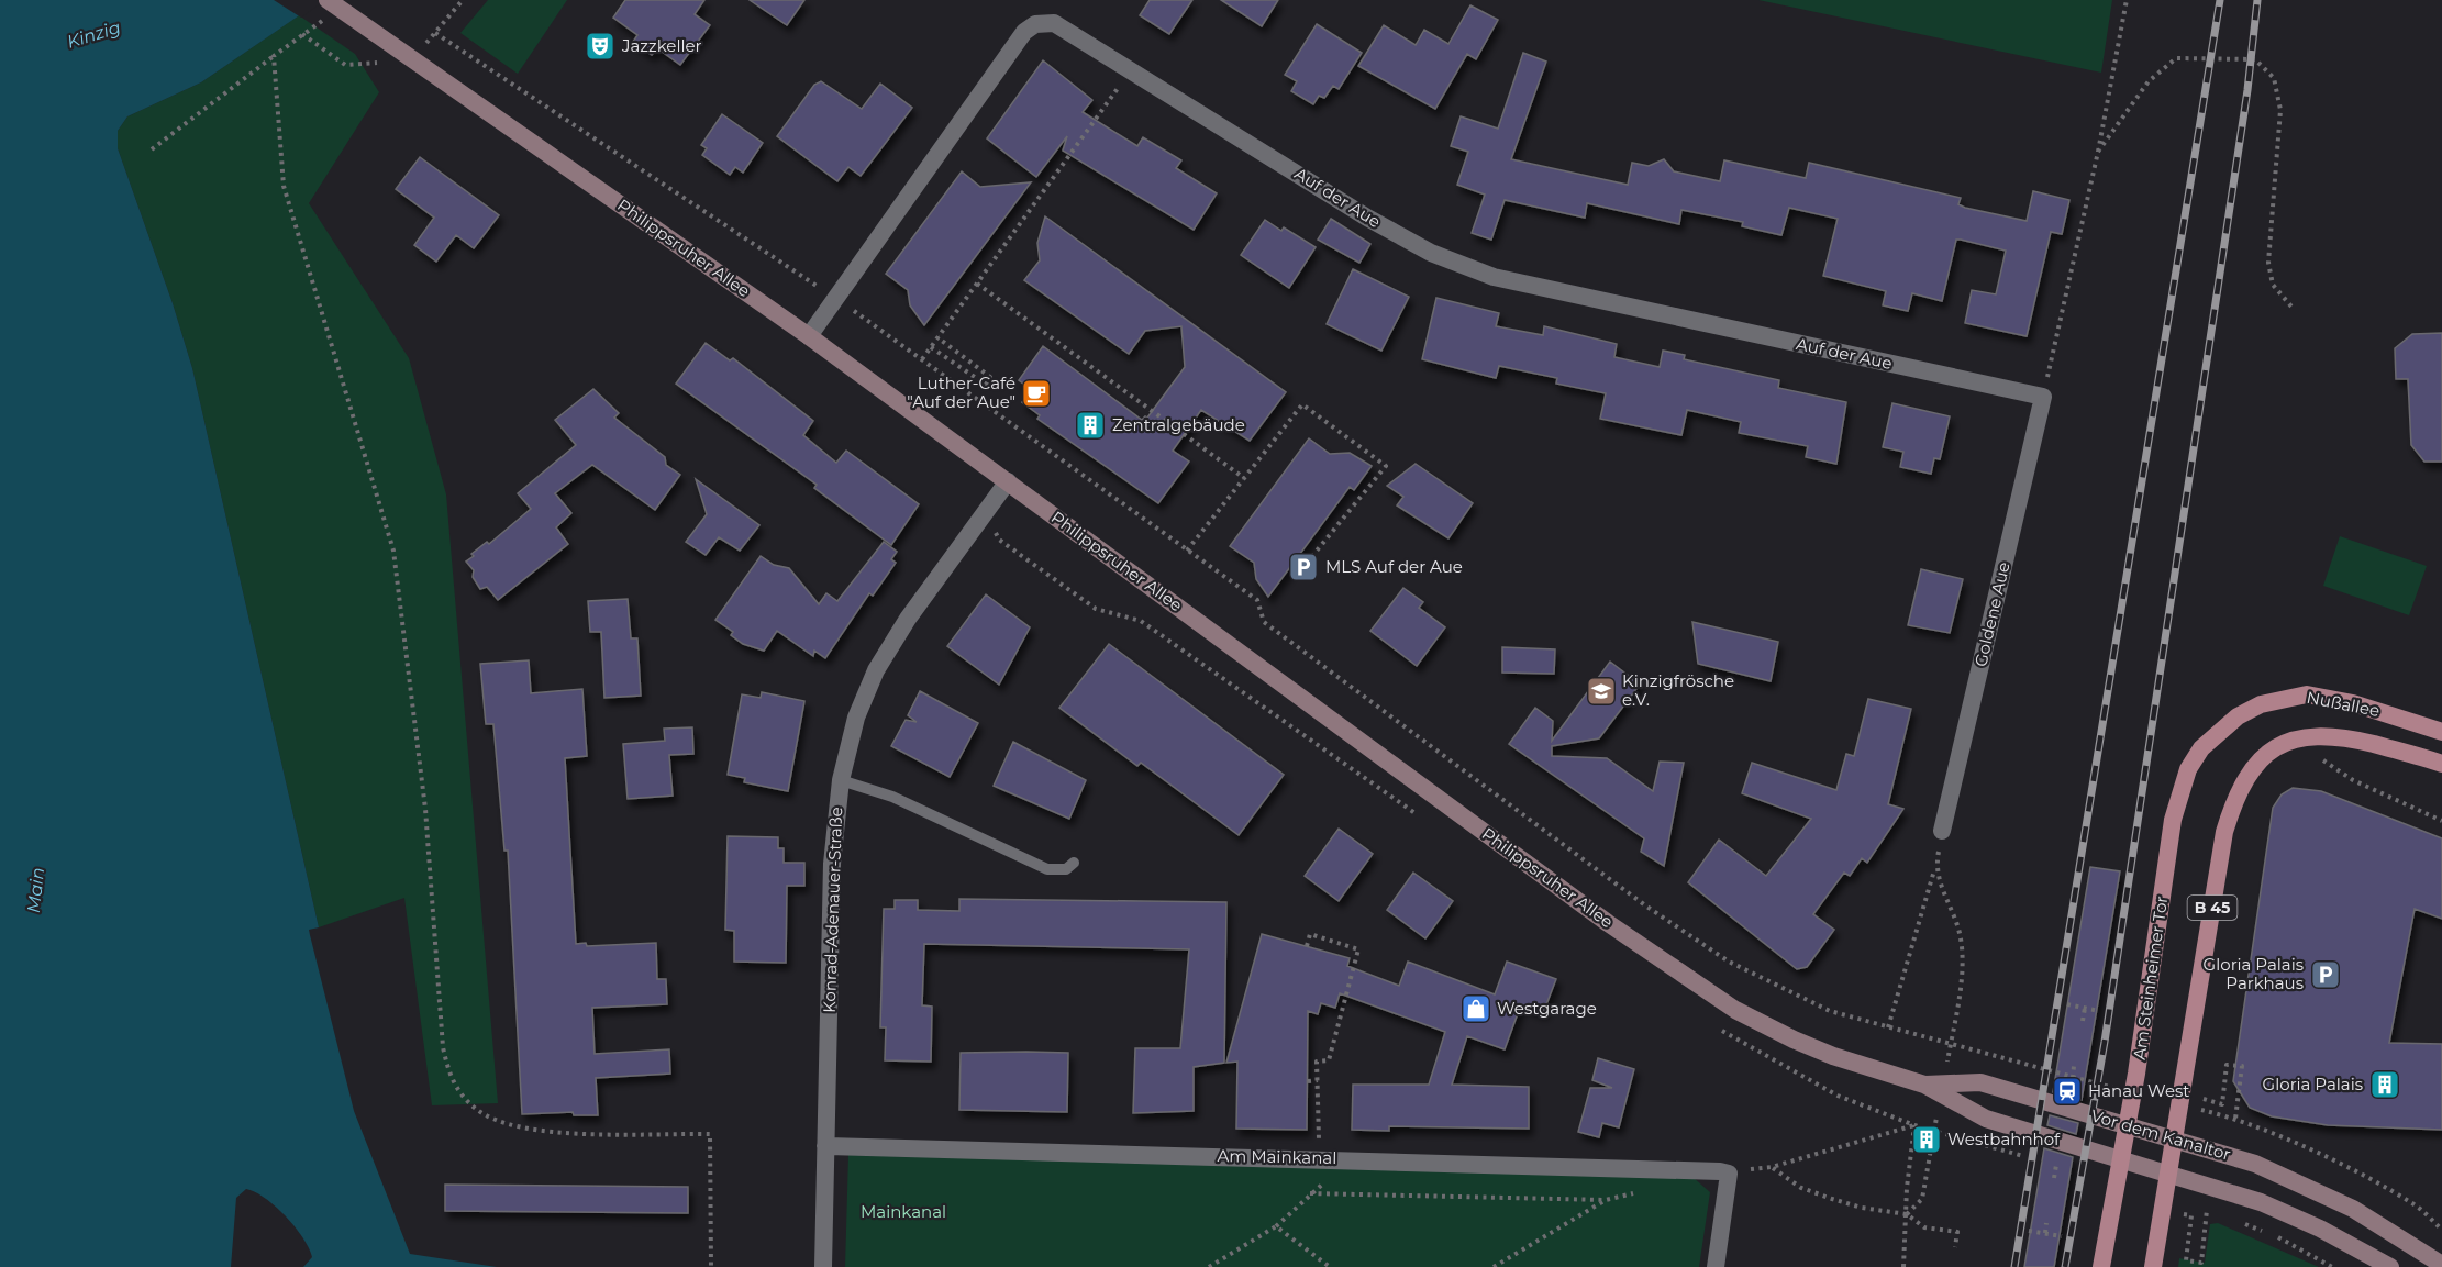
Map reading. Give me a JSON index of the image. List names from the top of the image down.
{
  "streets": {
    "main road": [
      "Philippsruher Allee",
      "Nußallee",
      "B 45",
      "Am Steinheimer Tor",
      "Vor dem Kanaltor"
    ],
    "street": [
      "Auf der Aue",
      "Goldene Aue",
      "Konrad-Adenauer-Straße",
      "Am Mainkanal"
    ]
  },
  "crossings": [
    ["Auf der Aue", "Philippsruher Allee"],
    ["Auf der Aue", "Goldene Aue"],
    ["Philippsruher Allee", "Konrad-Adenauer-Straße"],
    ["Philippsruher Allee", "Vor dem Kanaltor"],
    ["Nußallee", "B 45"],
    ["Nußallee", "Am Steinheimer Tor"],
    ["Konrad-Adenauer-Straße", "Am Mainkanal"]
  ],
  "water": ["Kinzig", "Main"],
  "parks": ["Mainkanal"],
  "places": {
    "theatre": ["Jazzkeller"],
    "cafe": ["Luther-Café \"Auf der Aue\""],
    "building": ["Zentralgebäude", "Gloria Palais", "Westbahnhof"],
    "parking": ["MLS Auf der Aue", "Gloria Palais Parkhaus"],
    "school or university": ["Kinzigfrösche e.V."],
    "shop": ["Westgarage"],
    "station": ["Hanau West"]
  }
}
